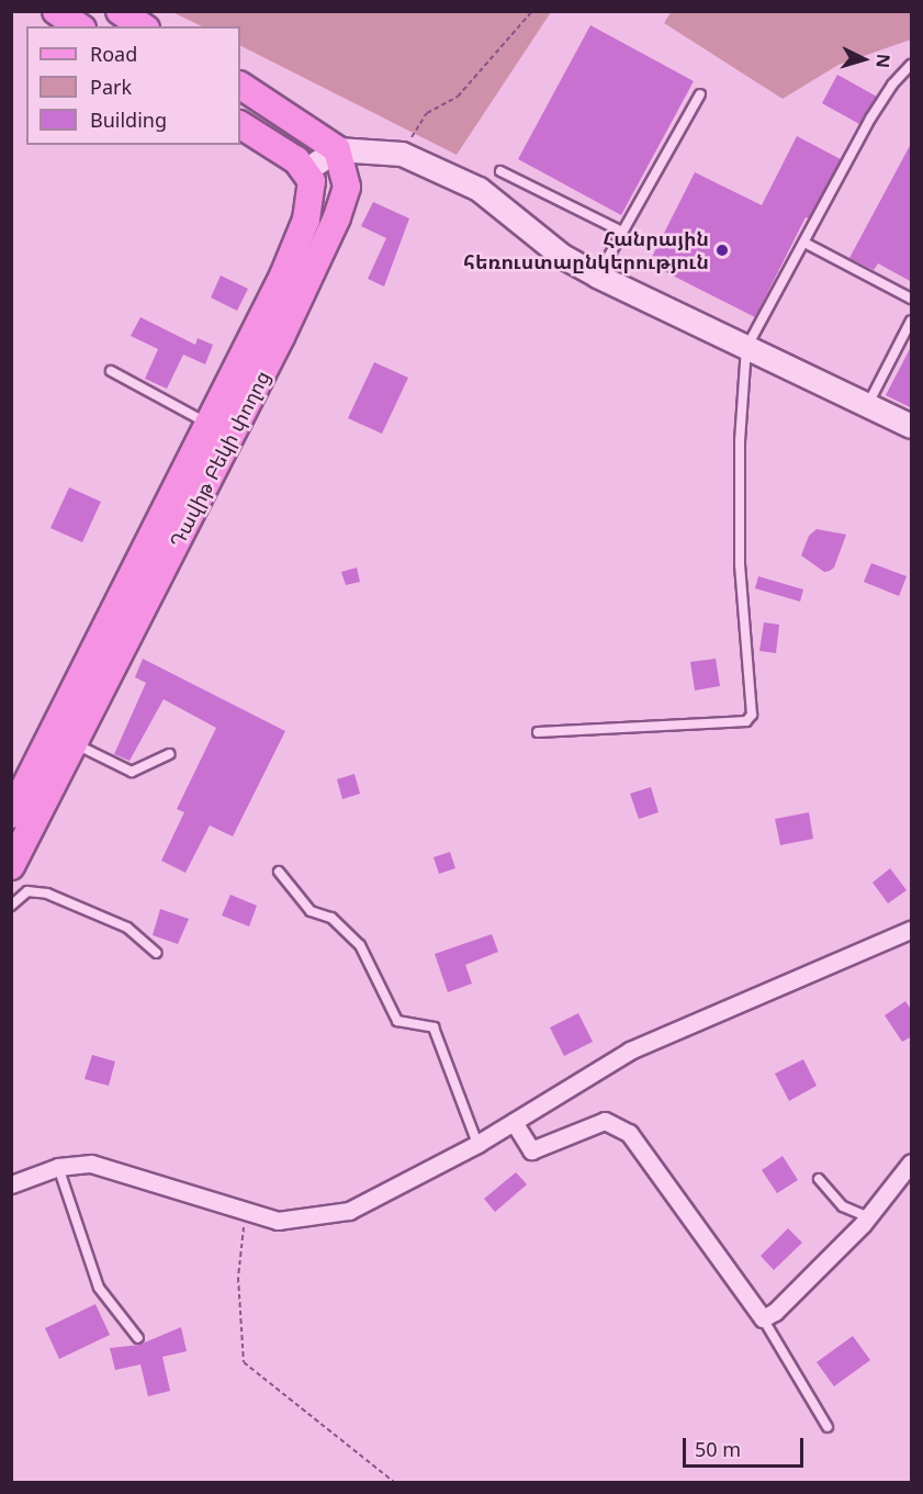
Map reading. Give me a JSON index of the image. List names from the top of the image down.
{
  "streets": {
    "main road": ["Դավիթ Բեկի փողոց"]
  },
  "places": ["Հանրային հեռուստաընկերություն"],
  "legend": ["Road", "Park", "Building"],
  "scale_bar": "50 m",
  "north": "right"
}
